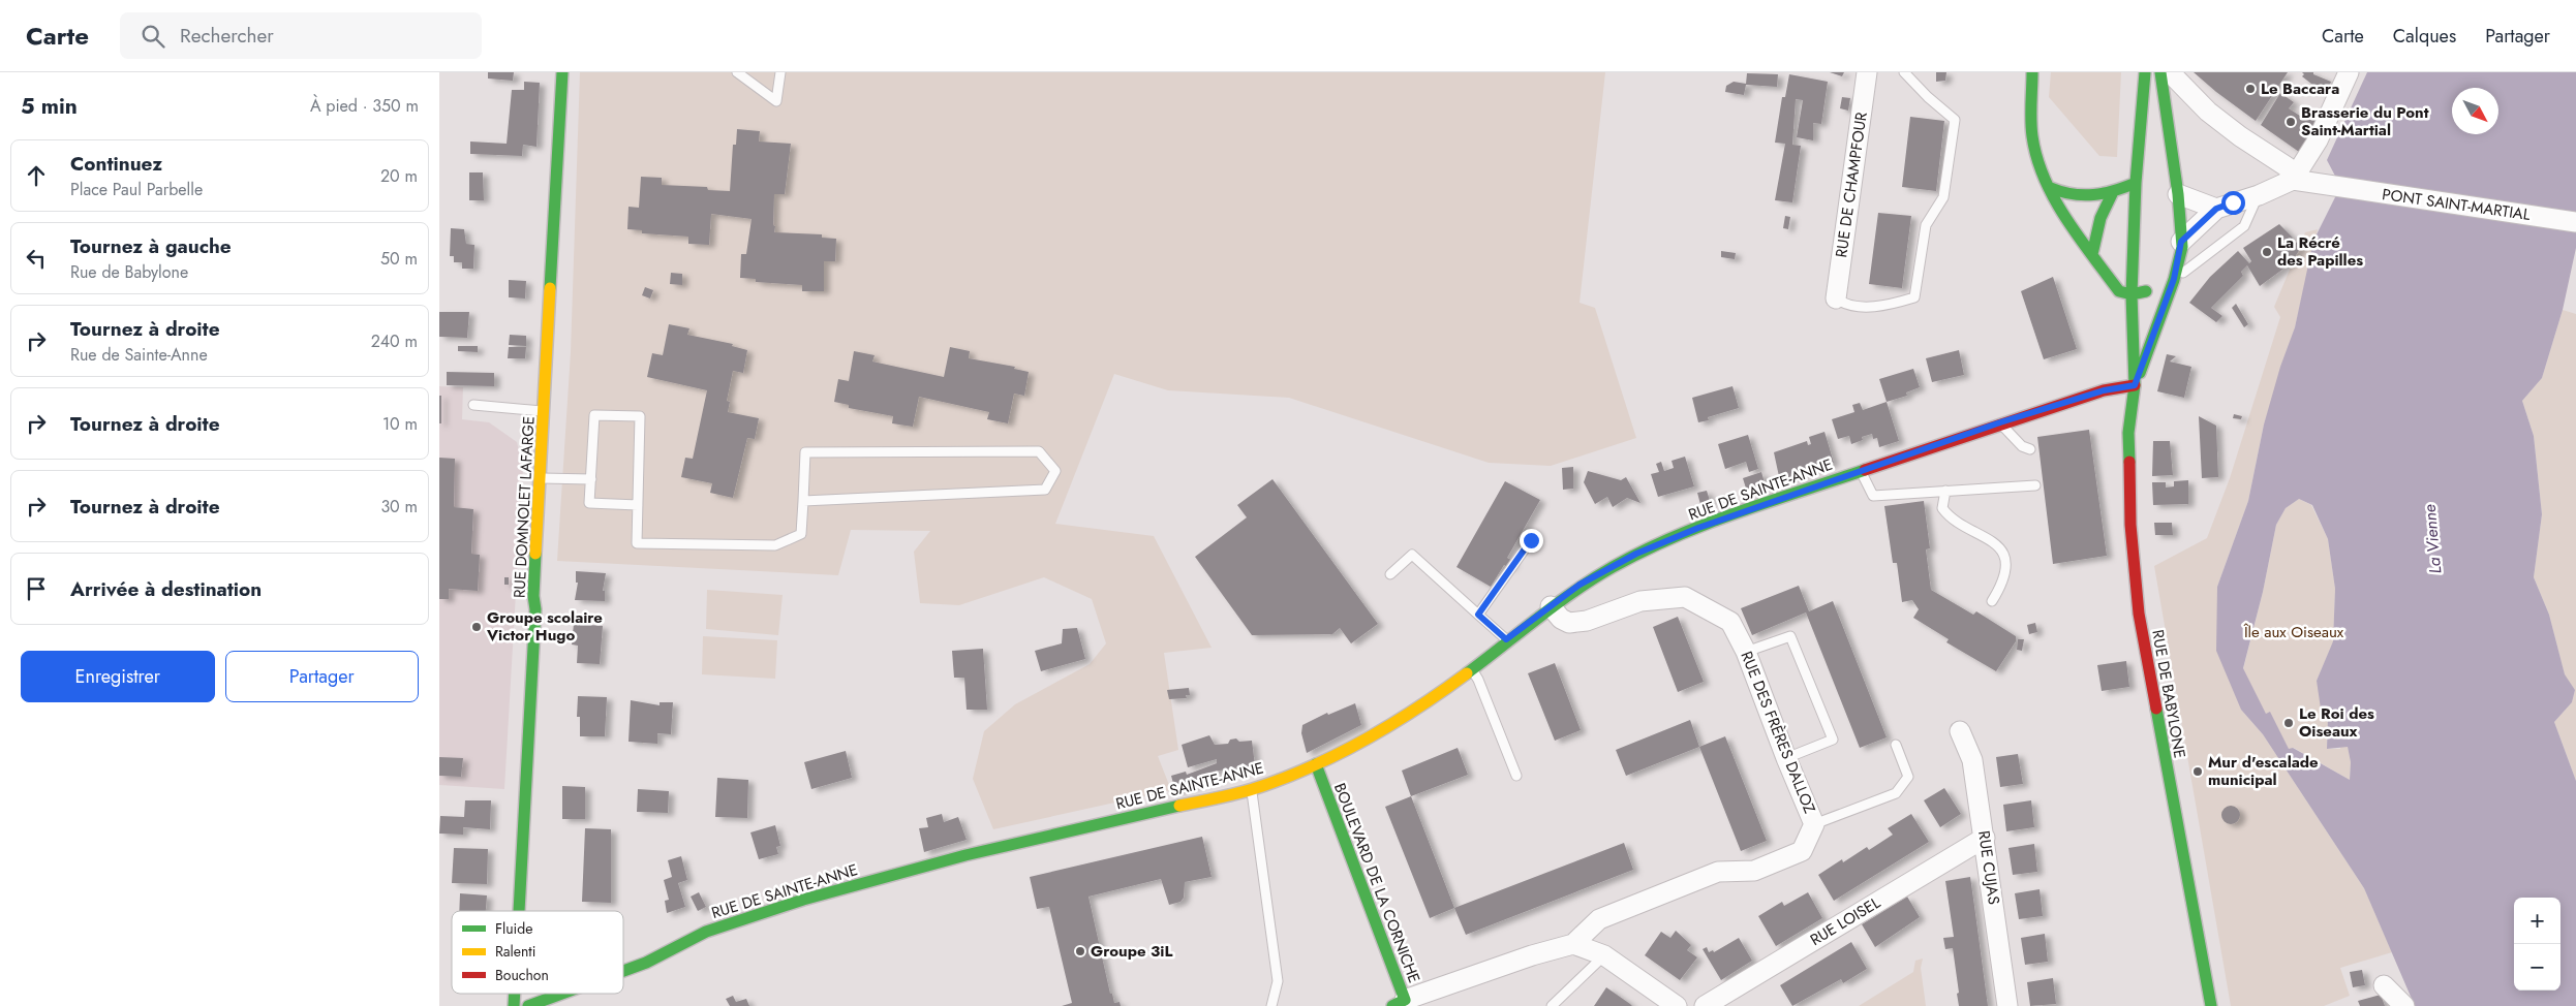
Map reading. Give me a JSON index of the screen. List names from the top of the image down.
{
  "streets": {
    "street": [
      "RUE DE CHAMPFOUR",
      "PONT SAINT-MARTIAL",
      "RUE DE SAINTE-ANNE",
      "RUE DOMNOLET LAFARGE",
      "RUE DE BABYLONE",
      "RUE DES FRÈRES DALLOZ",
      "RUE CUJAS",
      "BOULEVARD DE LA CORNICHE",
      "RUE LOISEL"
    ]
  },
  "crossings": [
    ["RUE DE SAINTE-ANNE", "RUE DE BABYLONE"],
    ["RUE DE SAINTE-ANNE", "RUE DES FRÈRES DALLOZ"],
    ["RUE DE SAINTE-ANNE", "BOULEVARD DE LA CORNICHE"],
    ["RUE CUJAS", "RUE LOISEL"]
  ],
  "water": ["La Vienne"],
  "parks": ["Île aux Oiseaux"],
  "places": [
    "Le Baccara",
    "Brasserie du Pont Saint-Martial",
    "La Récré des Papilles",
    "Groupe scolaire Victor Hugo",
    "Le Roi des Oiseaux",
    "Mur d'escalade municipal",
    "Groupe 3iL"
  ],
  "legend": ["Fluide", "Ralenti", "Bouchon"],
  "north": "bottom right",
  "page": {
    "header": "Carte",
    "search": "Rechercher",
    "nav": ["Carte", "Calques", "Partager"],
    "heading": ["5 min", "À pied · 350 m"],
    "list": [
      ["Continuez", "Place Paul Parbelle", "20 m"],
      ["Tournez à gauche", "Rue de Babylone", "50 m"],
      ["Tournez à droite", "Rue de Sainte-Anne", "240 m"],
      ["Tournez à droite", "10 m"],
      ["Tournez à droite", "30 m"],
      "Arrivée à destination"
    ],
    "buttons": ["Enregistrer", "Partager"],
    "map_buttons": ["+", "−"]
  }
}
